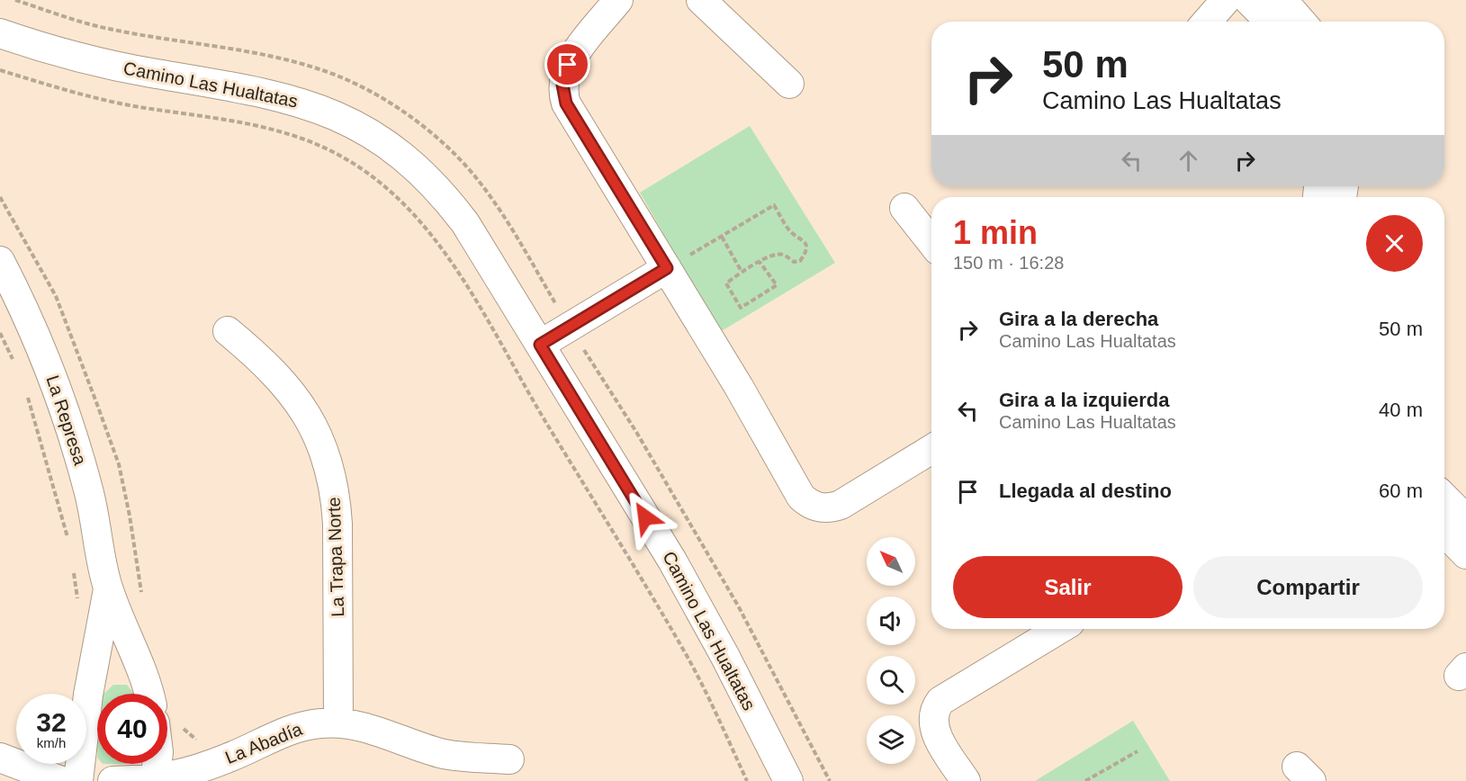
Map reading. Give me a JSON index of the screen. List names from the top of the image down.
{
  "streets": {
    "street": [
      "Camino Las Hualtatas",
      "La Represa",
      "La Trapa Norte",
      "La Abadía"
    ]
  },
  "crossings": [
    ["La Trapa Norte", "La Abadía"]
  ],
  "north": "top left",
  "page": {
    "turn": ["50 m", "Camino Las Hualtatas"],
    "heading": ["1 min", "150 m · 16:28"],
    "list": [
      {
        "name": "Gira a la derecha",
        "note": "Camino Las Hualtatas",
        "value": "50 m"
      },
      {
        "name": "Gira a la izquierda",
        "note": "Camino Las Hualtatas",
        "value": "40 m"
      },
      {
        "name": "Llegada al destino",
        "value": "60 m"
      }
    ],
    "buttons": ["Salir", "Compartir"],
    "speed": "32 km/h",
    "limit": "40"
  }
}
